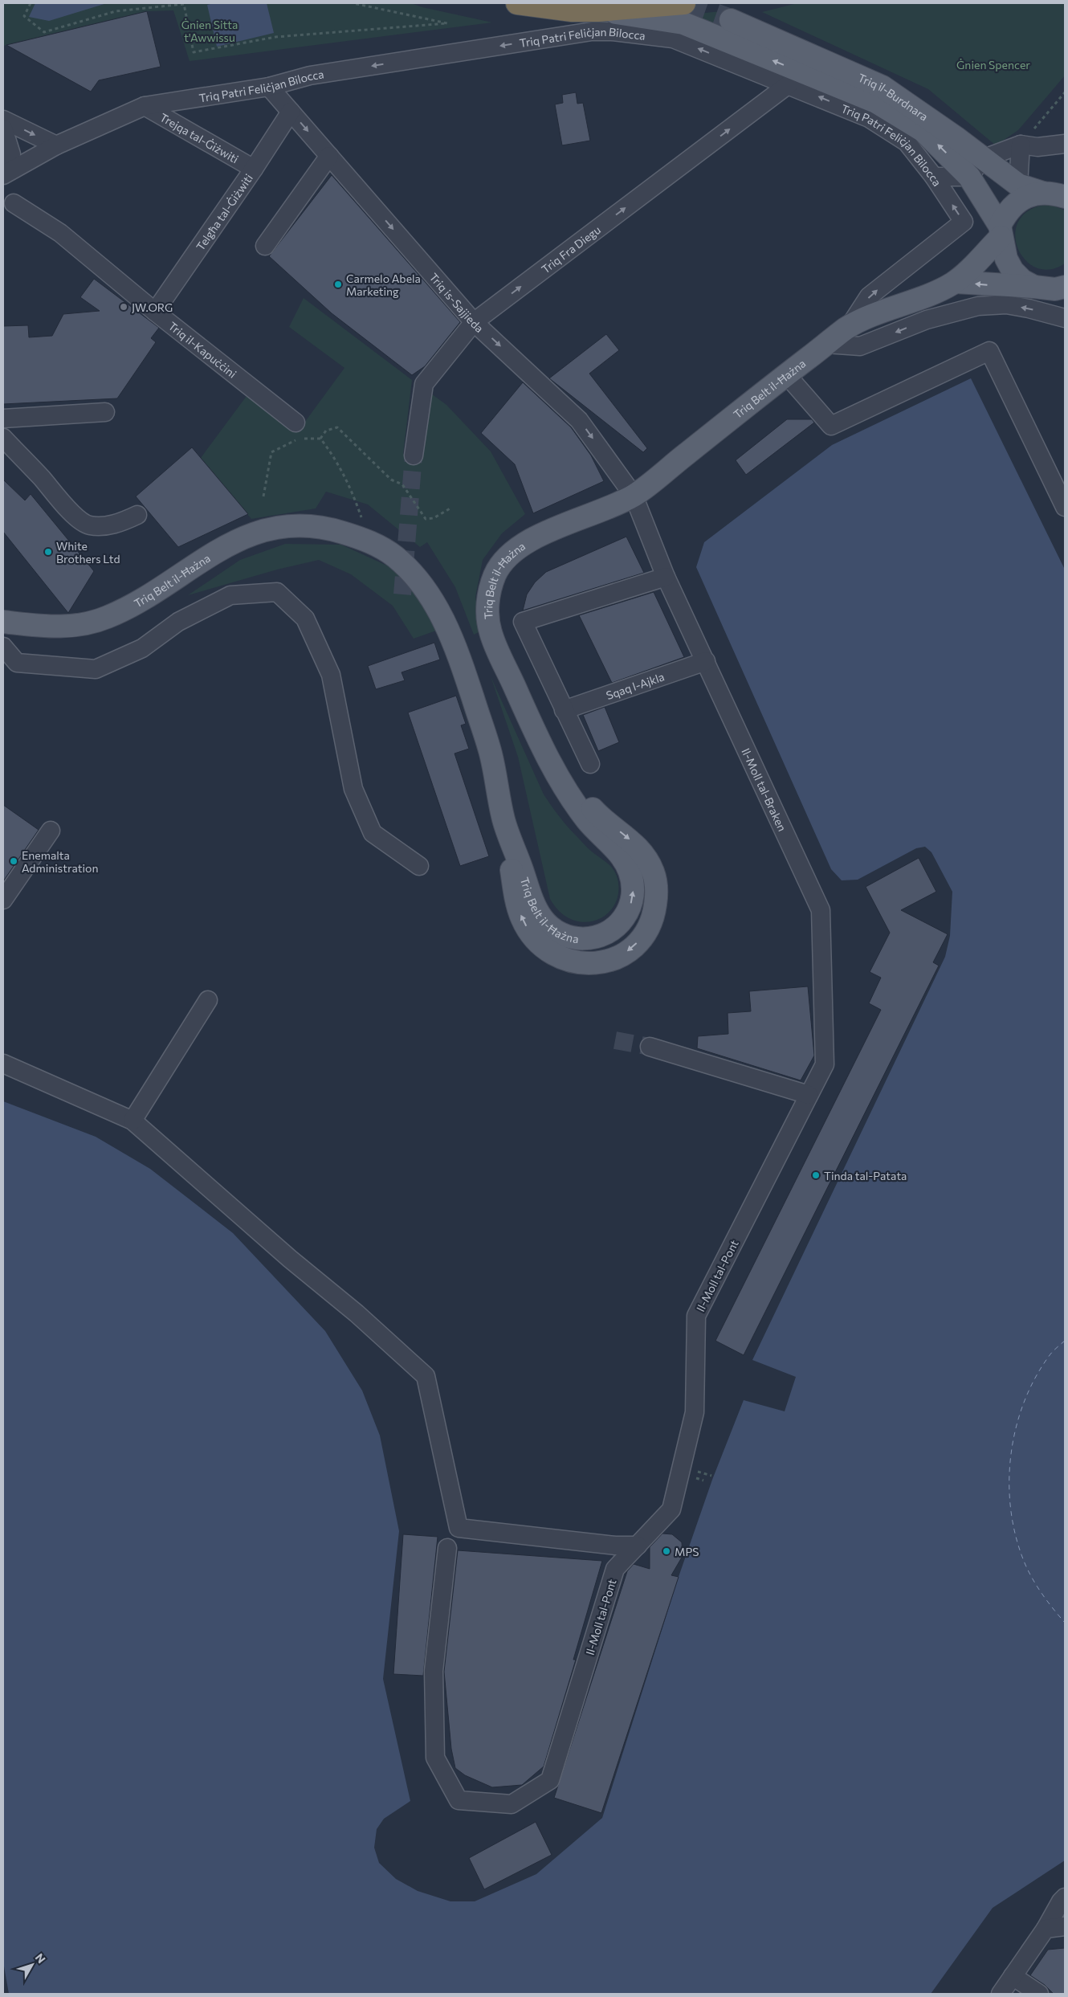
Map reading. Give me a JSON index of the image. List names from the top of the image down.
{
  "streets": {
    "main road": ["Triq il-Burdnara", "Triq Belt il-Ħażna"],
    "street": [
      "Triq Patri Feliċjan Bilocca",
      "Trejqa tal-Ġiżwiti",
      "Telgħa tal-Ġiżwiti",
      "Triq Fra Diegu",
      "Triq is-Sajjieda",
      "Triq il-Kapuċċini",
      "Sqaq l-Ajkla",
      "Il-Moll tal-Braken",
      "Il-Moll tal-Pont"
    ]
  },
  "crossings": [
    ["Triq Patri Feliċjan Bilocca", "Trejqa tal-Ġiżwiti"],
    ["Triq Patri Feliċjan Bilocca", "Triq Fra Diegu"],
    ["Triq Patri Feliċjan Bilocca", "Triq is-Sajjieda"],
    ["Triq Patri Feliċjan Bilocca", "Triq Belt il-Ħażna"],
    ["Trejqa tal-Ġiżwiti", "Telgħa tal-Ġiżwiti"],
    ["Telgħa tal-Ġiżwiti", "Triq is-Sajjieda"],
    ["Telgħa tal-Ġiżwiti", "Triq il-Kapuċċini"],
    ["Triq Fra Diegu", "Triq is-Sajjieda"],
    ["Triq is-Sajjieda", "Triq Belt il-Ħażna"],
    ["Triq is-Sajjieda", "Il-Moll tal-Braken"],
    ["Triq Belt il-Ħażna", "Il-Moll tal-Braken"],
    ["Sqaq l-Ajkla", "Il-Moll tal-Braken"],
    ["Il-Moll tal-Braken", "Il-Moll tal-Pont"]
  ],
  "one_way": ["Triq Fra Diegu", "Triq is-Sajjieda"],
  "parks": ["Ġnien Sitta t'Awwissu", "Ġnien Spencer"],
  "places": [
    "Carmelo Abela Marketing",
    "JW.ORG",
    "White Brothers Ltd",
    "Enemalta Administration",
    "Tinda tal-Patata",
    "MPS"
  ],
  "north": "top right"
}
